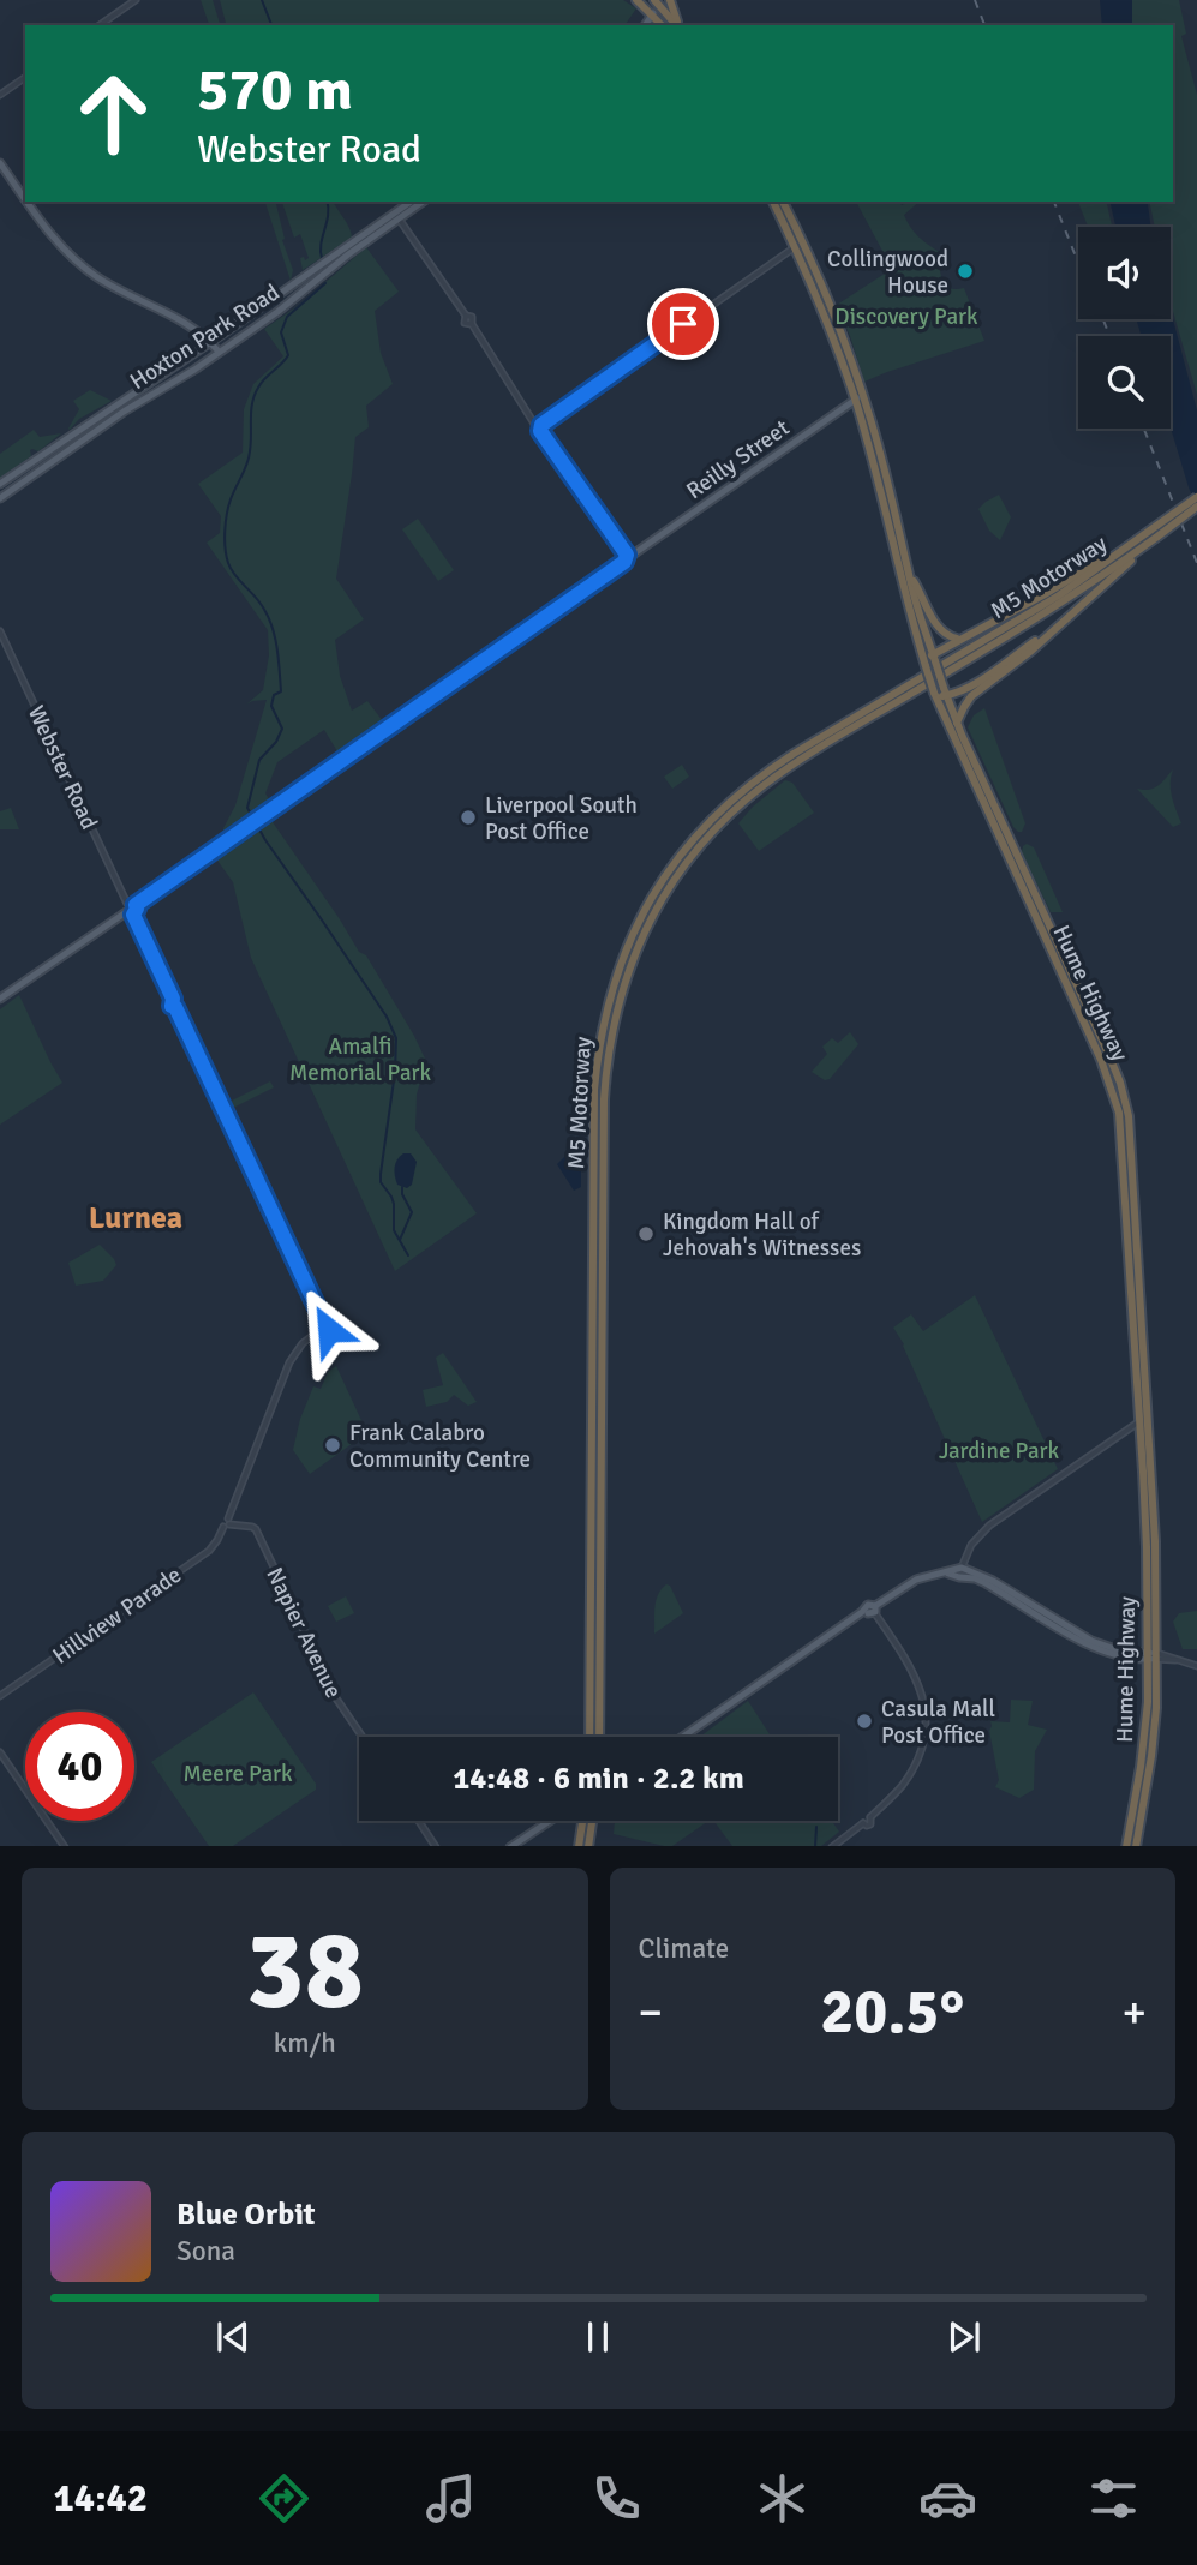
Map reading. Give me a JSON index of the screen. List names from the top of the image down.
{
  "streets": {
    "highway": ["M5 Motorway", "Hume Highway"],
    "main road": ["Hoxton Park Road", "Reilly Street"],
    "street": ["Webster Road", "Hillview Parade", "Napier Avenue"]
  },
  "crossings": [
    ["Reilly Street", "Webster Road"],
    ["Reilly Street", "Hume Highway"],
    ["Hillview Parade", "Napier Avenue"]
  ],
  "districts": ["Lurnea"],
  "parks": [
    "Discovery Park",
    "Amalfi Memorial Park",
    "Jardine Park",
    "Meere Park"
  ],
  "places": [
    "Collingwood House",
    "Liverpool South Post Office",
    "Kingdom Hall of Jehovah's Witnesses",
    "Frank Calabro Community Centre",
    "Casula Mall Post Office"
  ],
  "page": {
    "turn": ["570 m", "Webster Road"],
    "limit": "40",
    "trip": "14:48 · 6 min · 2.2 km",
    "tile": [
      ["38", "km/h"],
      "Climate"
    ],
    "heat": ["−", "20.5°", "+"],
    "song": ["Blue Orbit", "Sona"],
    "tabs": "14:42"
  }
}
